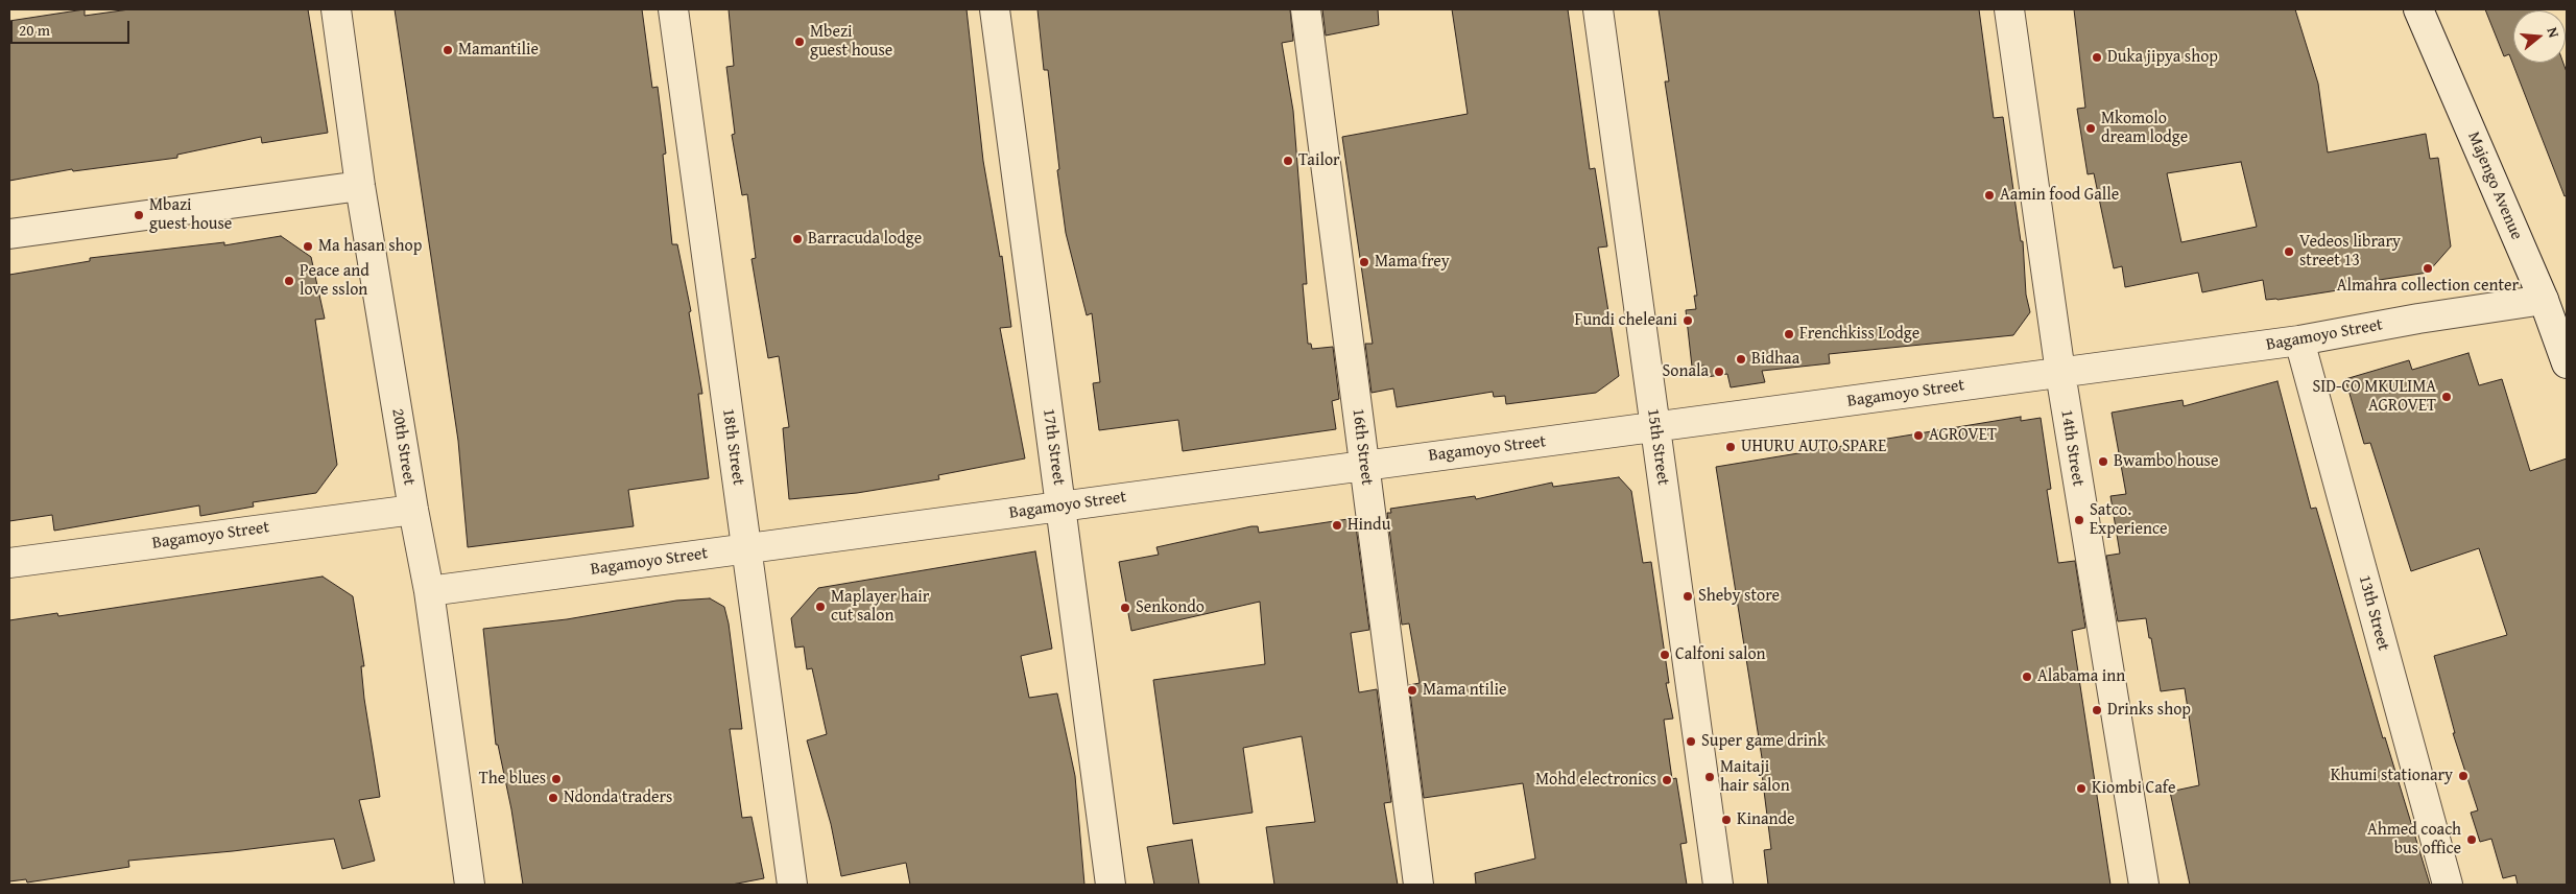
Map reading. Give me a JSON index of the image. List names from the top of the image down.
{
  "streets": {
    "street": [
      "Majengo Avenue",
      "Bagamoyo Street",
      "20th Street",
      "18th Street",
      "17th Street",
      "16th Street",
      "15th Street",
      "14th Street",
      "13th Street"
    ]
  },
  "crossings": [
    ["Majengo Avenue", "Bagamoyo Street"],
    ["Bagamoyo Street", "20th Street"],
    ["Bagamoyo Street", "18th Street"],
    ["Bagamoyo Street", "17th Street"],
    ["Bagamoyo Street", "16th Street"],
    ["Bagamoyo Street", "15th Street"],
    ["Bagamoyo Street", "14th Street"],
    ["Bagamoyo Street", "13th Street"]
  ],
  "places": [
    "Mbezi guest house",
    "Mamantilie",
    "Duka jipya shop",
    "Mkomolo dream lodge",
    "Tailor",
    "Aamin food Galle",
    "Mbazi guest house",
    "Barracuda lodge",
    "Ma hasan shop",
    "Vedeos library street 13",
    "Mama frey",
    "Almahra collection center",
    "Peace and love sslon",
    "Fundi cheleani",
    "Frenchkiss Lodge",
    "Bidhaa",
    "Sonala",
    "SID-CO MKULIMA AGROVET",
    "AGROVET",
    "UHURU AUTO SPARE",
    "Bwambo house",
    "Satco. Experience",
    "Hindu",
    "Sheby store",
    "Maplayer hair cut salon",
    "Senkondo",
    "Calfoni salon",
    "Alabama inn",
    "Mama ntilie",
    "Drinks shop",
    "Super game drink",
    "Khumi stationary",
    "Maitaji hair salon",
    "The blues",
    "Mohd electronics",
    "Kiombi Cafe",
    "Ndonda traders",
    "Kinande",
    "Ahmed coach bus office"
  ],
  "scale_bar": "20 m",
  "north": "right"
}
